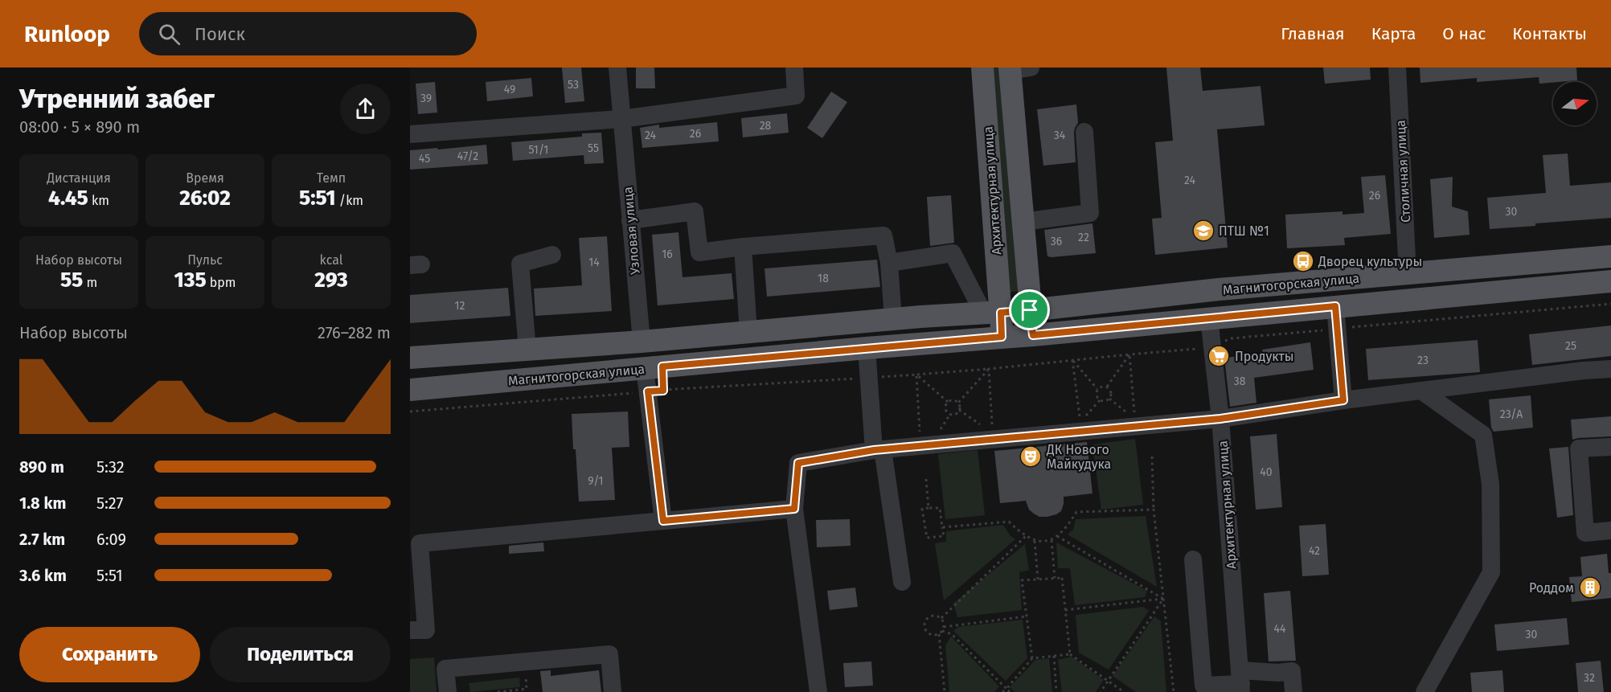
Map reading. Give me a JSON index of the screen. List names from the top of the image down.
{
  "streets": {
    "main road": ["Архитектурная улица", "Магнитогорская улица"],
    "street": ["Столичная улица", "Узловая улица"]
  },
  "crossings": [
    ["Столичная улица", "Магнитогорская улица"],
    ["Архитектурная улица", "Магнитогорская улица"],
    ["Узловая улица", "Магнитогорская улица"]
  ],
  "places": {
    "school or university": ["ПТШ №1"],
    "bus stop": ["Дворец культуры"],
    "supermarket": ["Продукты"],
    "theatre": ["ДК Нового Майкудука"],
    "building": ["Роддом"]
  },
  "house_numbers": [
    "53",
    "49",
    "39",
    "28",
    "26",
    "24",
    "34",
    "55",
    "51/1",
    "47/2",
    "45",
    "24",
    "26",
    "30",
    "22",
    "36",
    "16",
    "14",
    "18",
    "12",
    "25",
    "23",
    "38",
    "23/А",
    "40",
    "9/1",
    "42",
    "44",
    "30",
    "32"
  ],
  "north": "right",
  "page": {
    "header": "Runloop",
    "search": "Поиск",
    "nav": [
      "Главная",
      "Карта",
      "О нас",
      "Контакты"
    ],
    "heading": ["Утренний забег", "08:00 · 5 × 890 m"],
    "stats": [
      ["Дистанция", "4.45 km"],
      ["Время", "26:02"],
      ["Темп", "5:51 /km"],
      ["Набор высоты", "55 m"],
      ["Пульс", "135 bpm"],
      ["kcal", "293"]
    ],
    "chart": ["Набор высоты", "276–282 m"],
    "list": [
      {
        "name": "890 m",
        "note": "5:32"
      },
      {
        "name": "1.8 km",
        "note": "5:27"
      },
      {
        "name": "2.7 km",
        "note": "6:09"
      },
      {
        "name": "3.6 km",
        "note": "5:51"
      }
    ],
    "buttons": ["Сохранить", "Поделиться"]
  }
}
